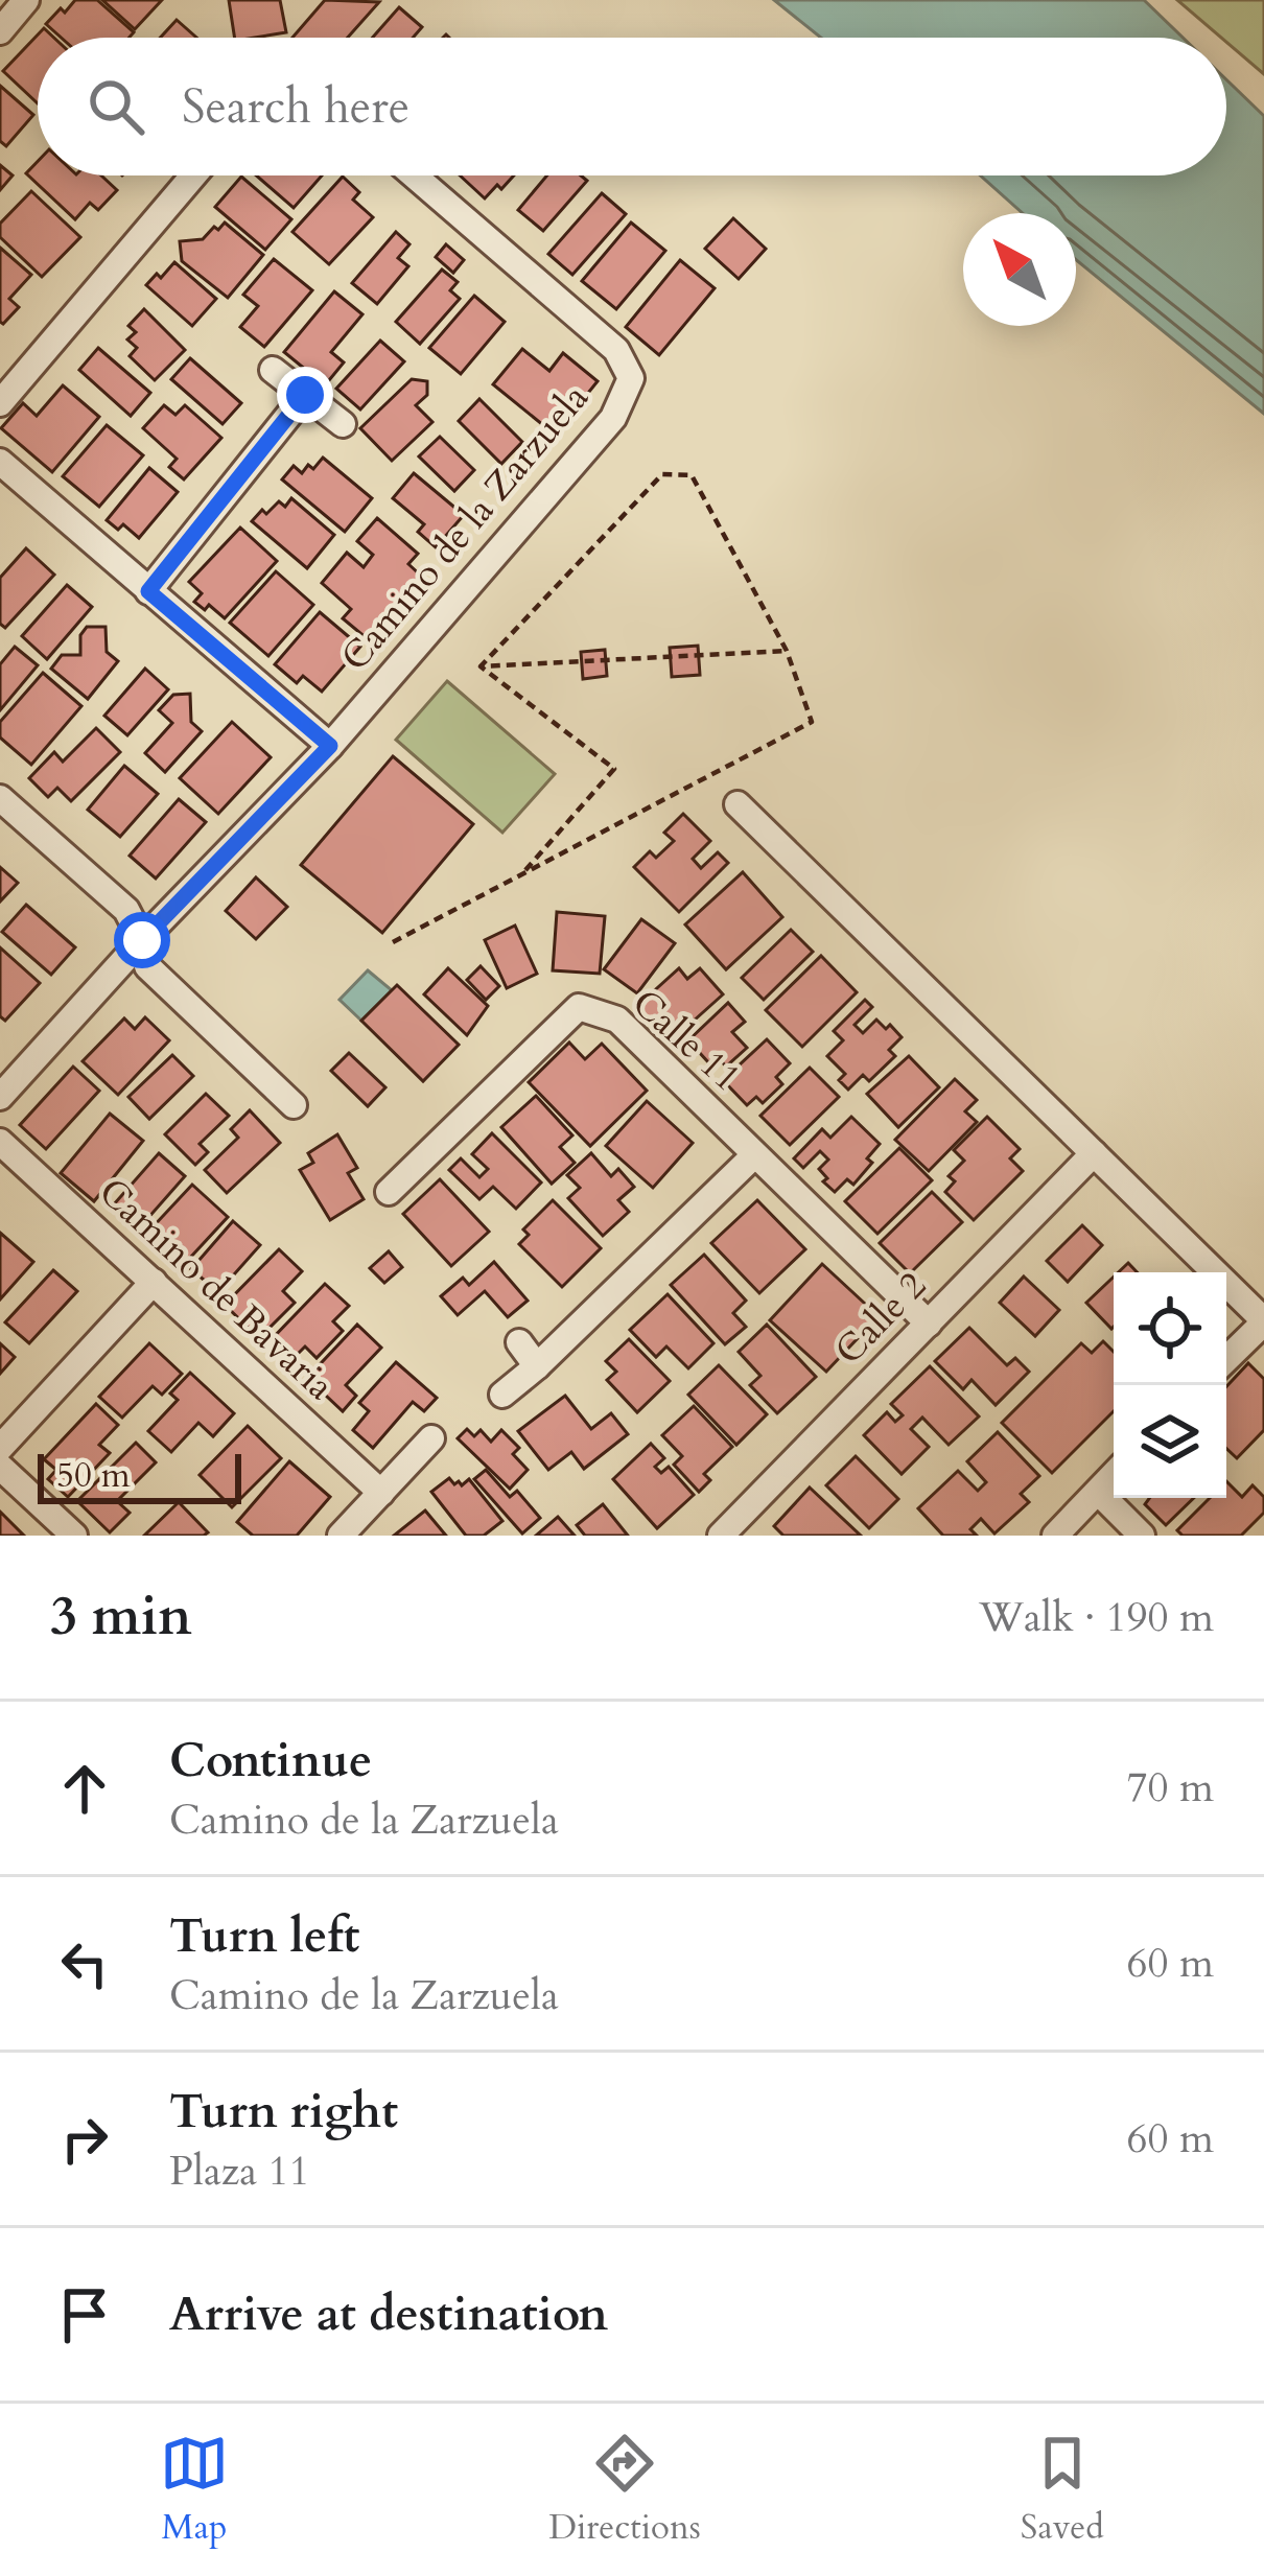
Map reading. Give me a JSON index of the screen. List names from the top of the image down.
{
  "streets": {
    "street": [
      "Camino de la Zarzuela",
      "Calle 11",
      "Camino de Bavaria",
      "Calle 2"
    ]
  },
  "crossings": [
    ["Calle 11", "Calle 2"]
  ],
  "scale_bar": "50 m",
  "north": "top left",
  "page": {
    "search": "Search here",
    "scale": "50 m",
    "heading": ["3 min", "Walk · 190 m"],
    "list": [
      ["Continue", "Camino de la Zarzuela", "70 m"],
      ["Turn left", "Camino de la Zarzuela", "60 m"],
      ["Turn right", "Plaza 11", "60 m"],
      "Arrive at destination"
    ],
    "nav": ["Map", "Directions", "Saved"]
  }
}
